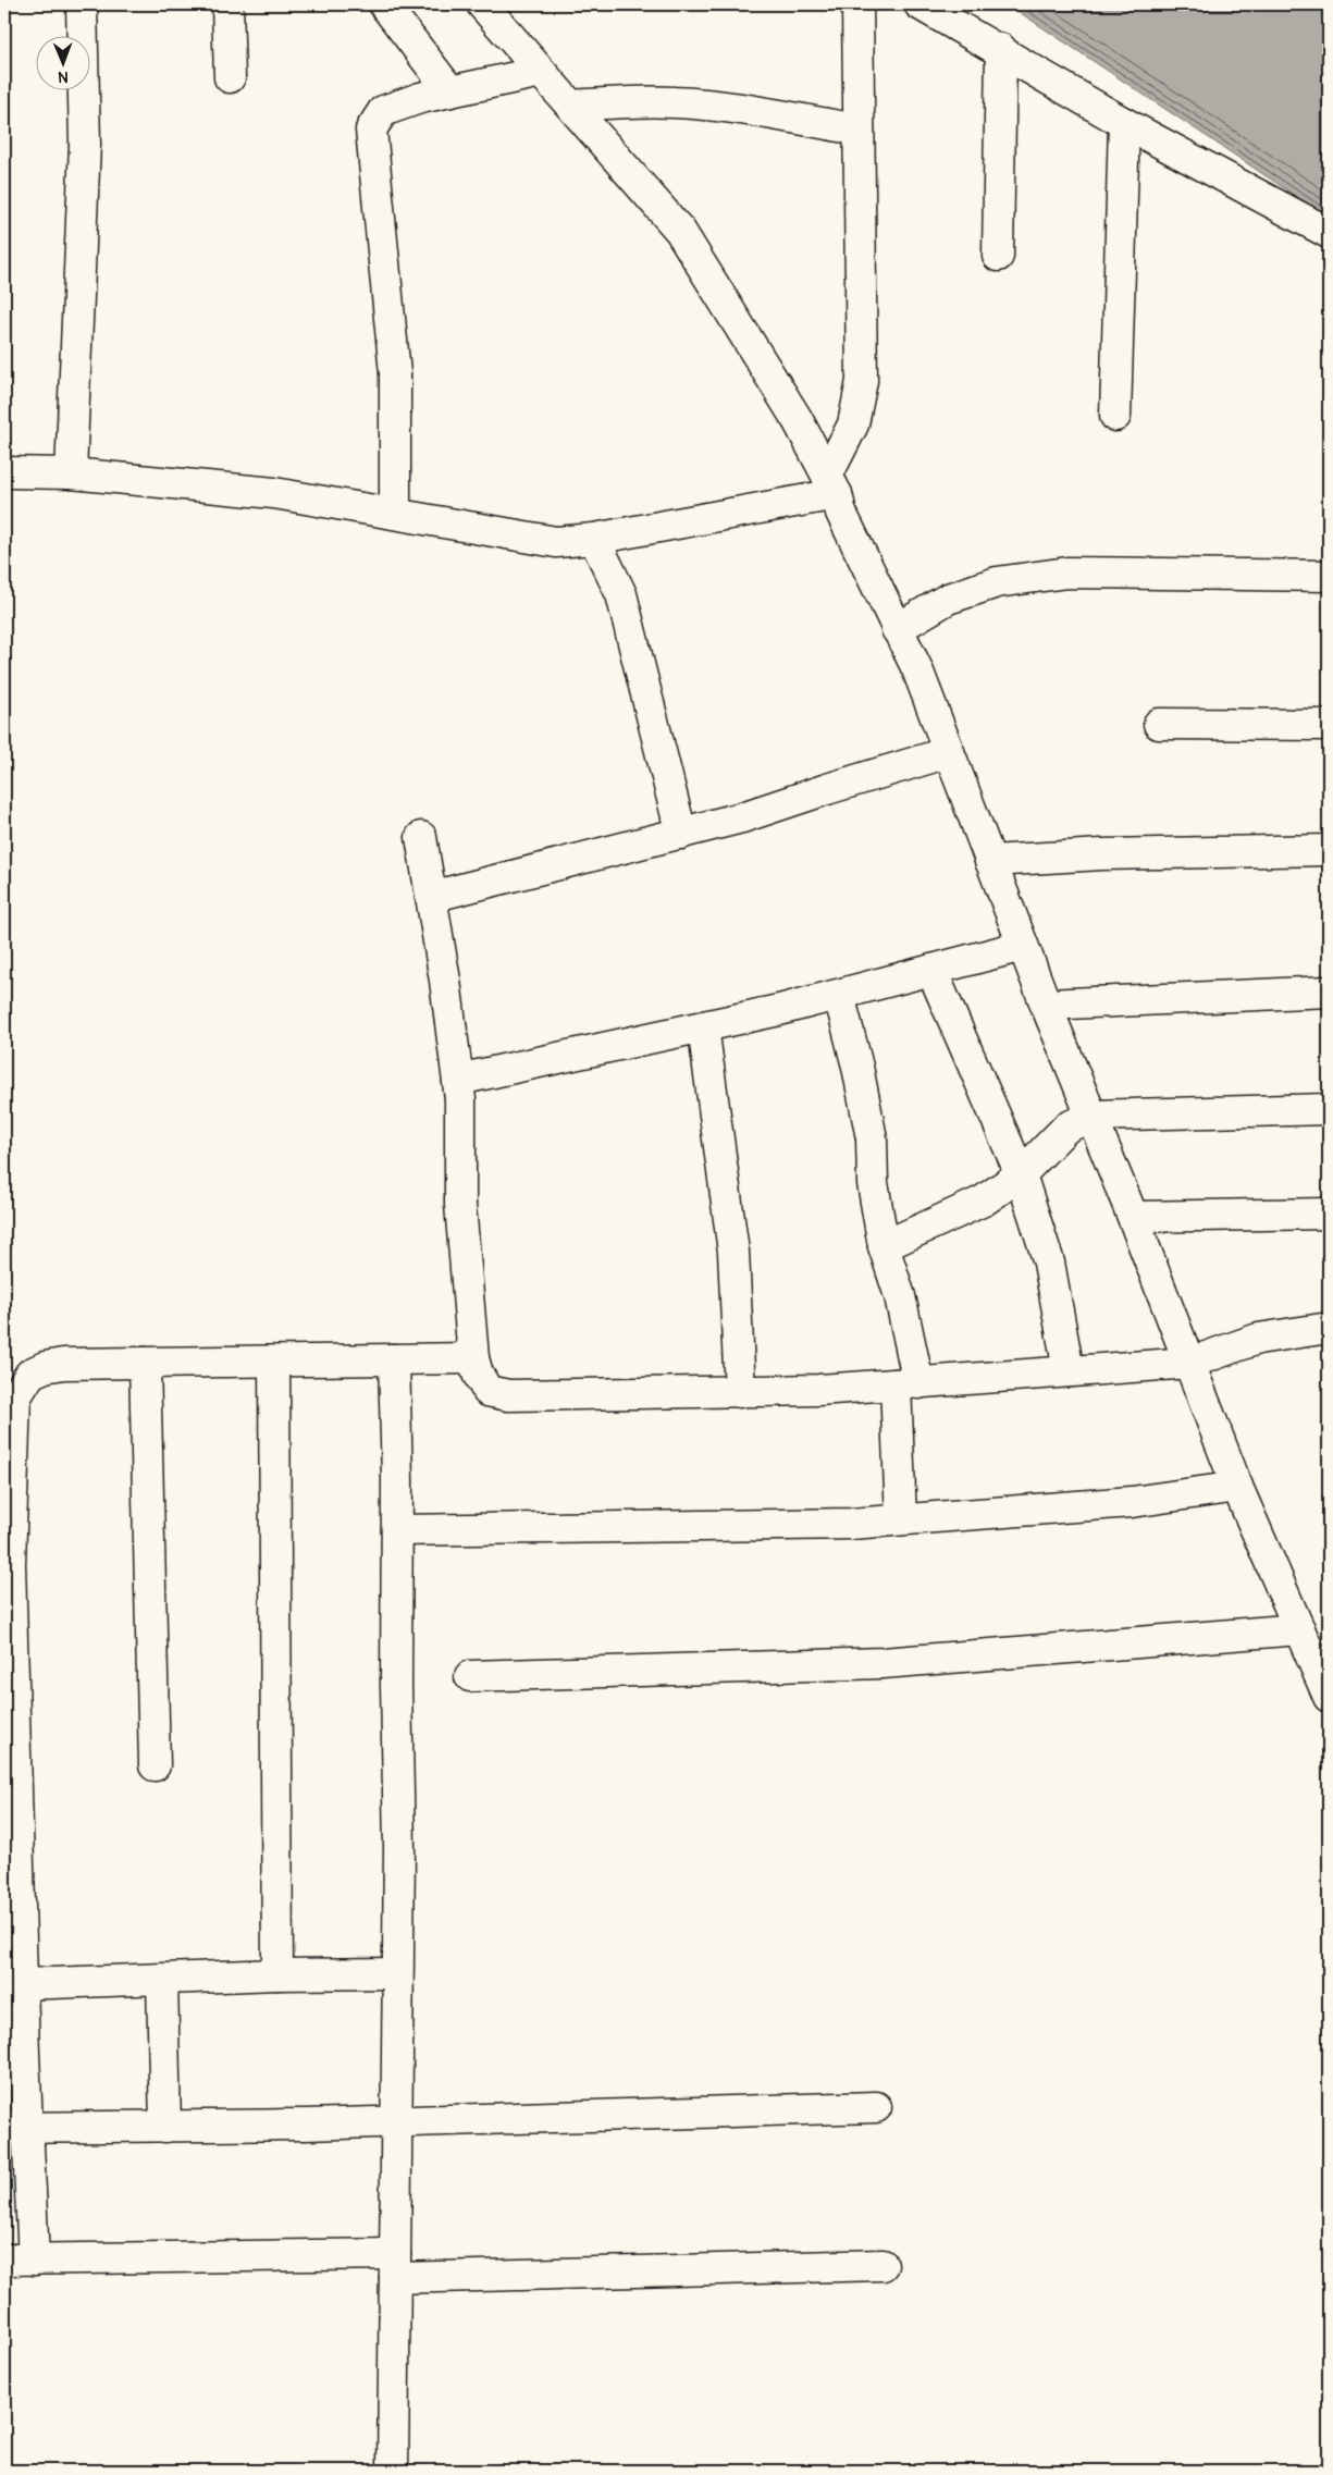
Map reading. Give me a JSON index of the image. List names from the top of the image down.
{
  "north": "bottom"
}
